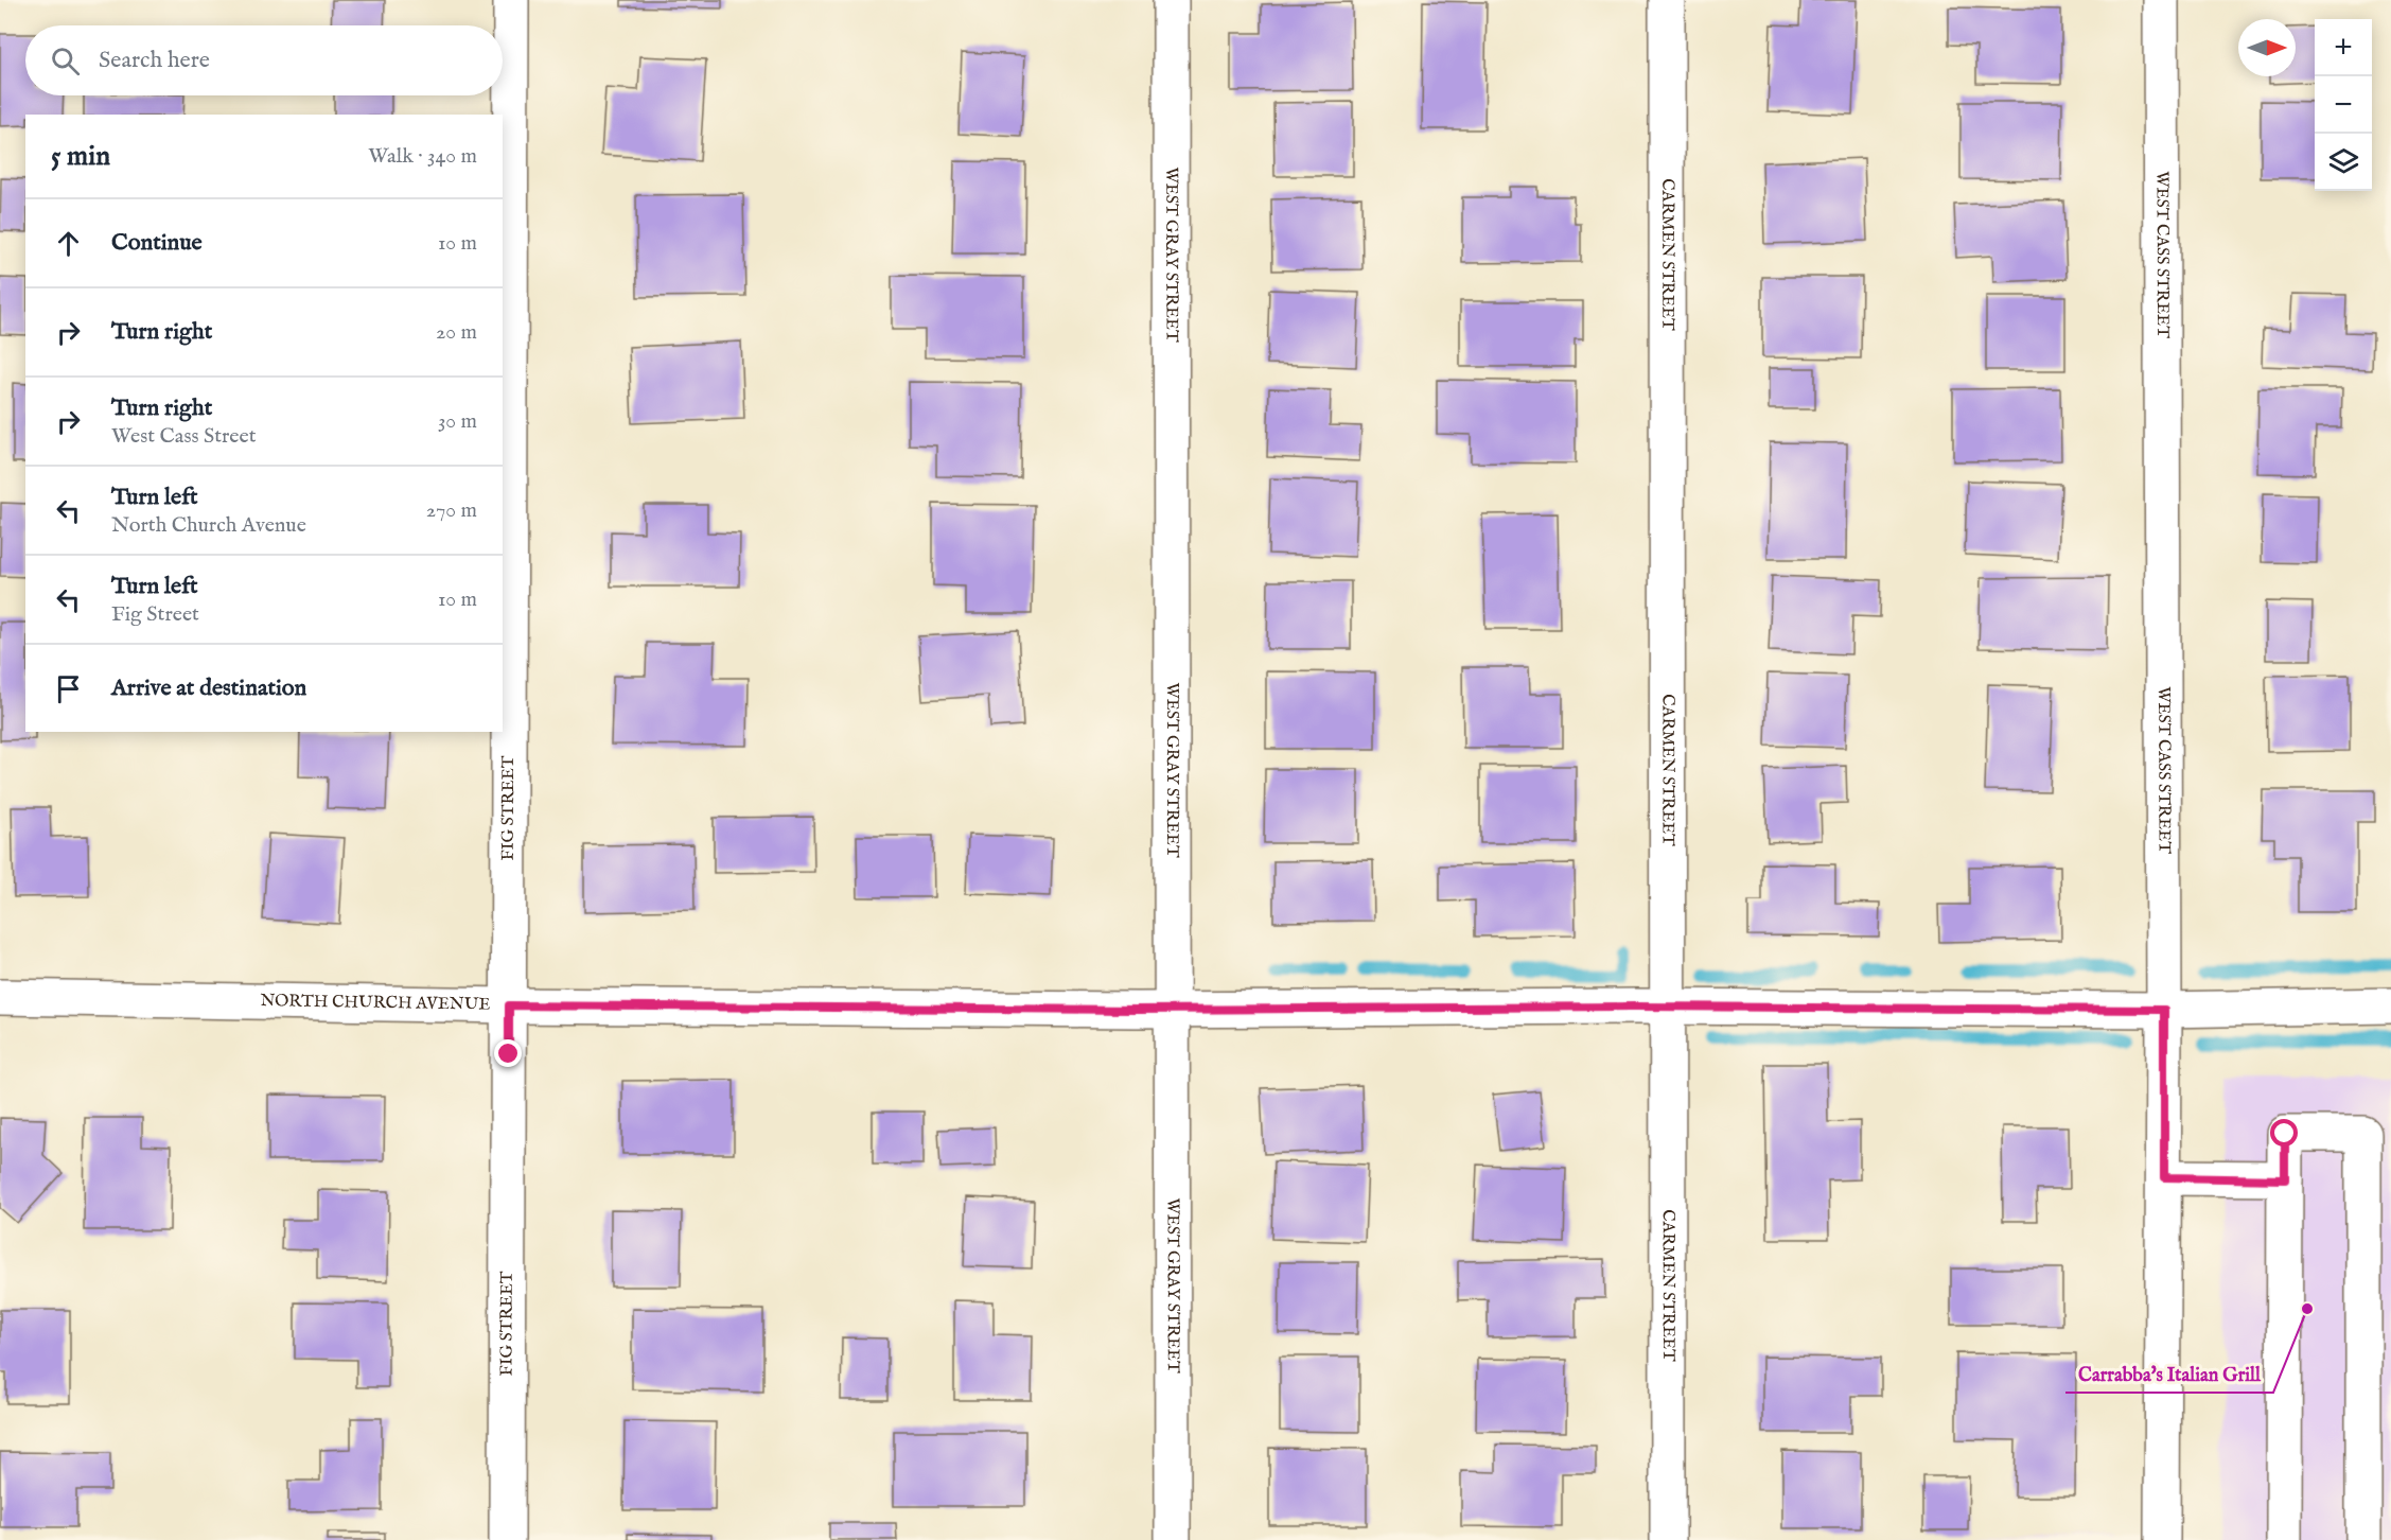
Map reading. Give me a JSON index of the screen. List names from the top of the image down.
{
  "streets": {
    "street": [
      "WEST GRAY STREET",
      "CARMEN STREET",
      "WEST CASS STREET",
      "FIG STREET",
      "NORTH CHURCH AVENUE"
    ]
  },
  "crossings": [
    ["WEST GRAY STREET", "NORTH CHURCH AVENUE"],
    ["CARMEN STREET", "NORTH CHURCH AVENUE"],
    ["WEST CASS STREET", "NORTH CHURCH AVENUE"],
    ["FIG STREET", "NORTH CHURCH AVENUE"]
  ],
  "places": ["Carrabba's Italian Grill"],
  "north": "right",
  "page": {
    "map_buttons": ["+", "−"],
    "search": "Search here",
    "heading": ["5 min", "Walk · 340 m"],
    "list": [
      ["Continue", "10 m"],
      ["Turn right", "20 m"],
      ["Turn right", "West Cass Street", "30 m"],
      ["Turn left", "North Church Avenue", "270 m"],
      ["Turn left", "Fig Street", "10 m"],
      "Arrive at destination"
    ]
  }
}
